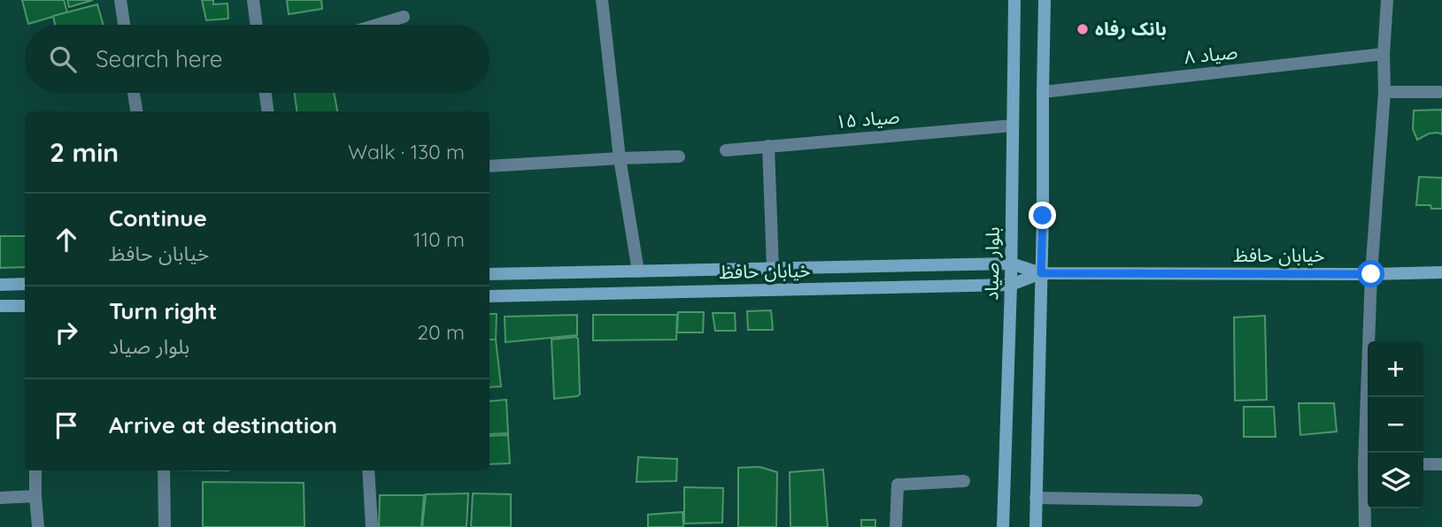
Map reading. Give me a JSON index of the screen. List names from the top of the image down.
{
  "streets": {
    "main road": ["خیابان حافظ", "بلوار صیاد"],
    "street": ["صیاد ۸", "صیاد ۱۵"]
  },
  "crossings": [
    ["صیاد ۱۵", "بلوار صیاد"],
    ["خیابان حافظ", "بلوار صیاد"]
  ],
  "places": ["بانک رفاه"],
  "page": {
    "search": "Search here",
    "heading": ["2 min", "Walk · 130 m"],
    "list": [
      ["Continue", "خیابان حافظ", "110 m"],
      ["Turn right", "بلوار صیاد", "20 m"],
      "Arrive at destination"
    ],
    "map_buttons": ["+", "−"]
  }
}
